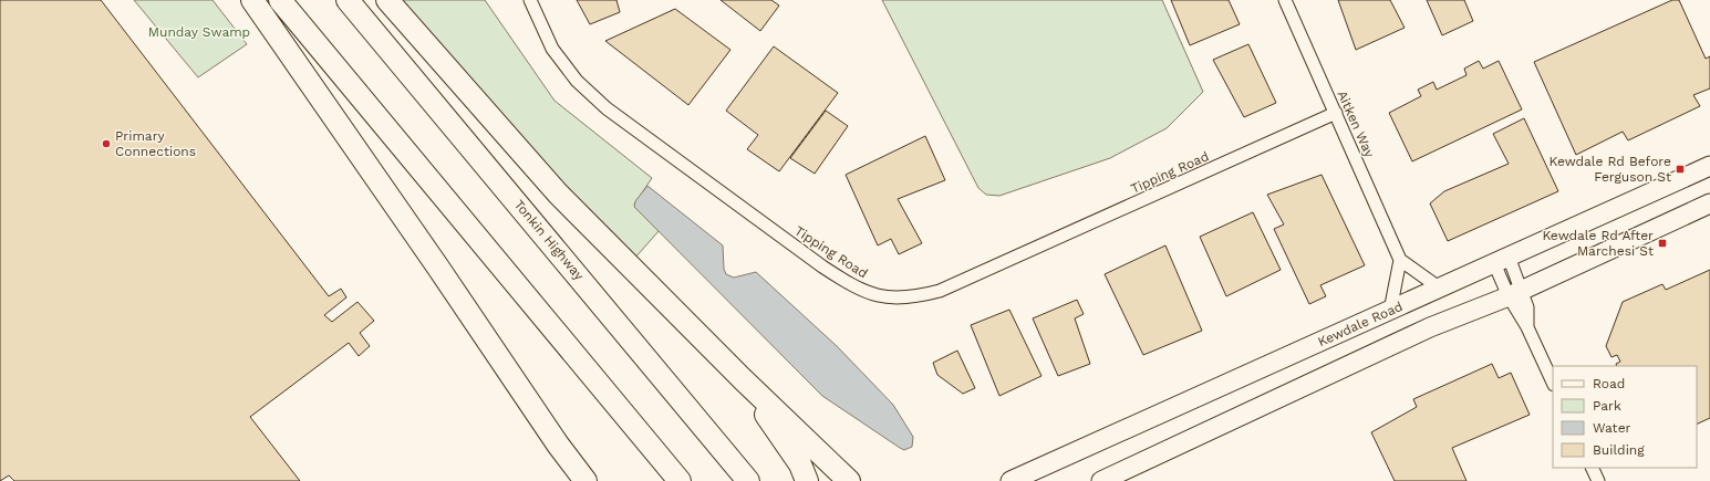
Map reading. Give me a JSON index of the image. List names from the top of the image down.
{
  "streets": {
    "highway": ["Tonkin Highway"],
    "main road": ["Kewdale Road"],
    "street": ["Aitken Way", "Tipping Road"]
  },
  "crossings": [
    ["Aitken Way", "Tipping Road"]
  ],
  "parks": ["Munday Swamp"],
  "places": {
    "other": ["Primary Connections"],
    "transit": ["Kewdale Rd Before Ferguson St", "Kewdale Rd After Marchesi St"]
  },
  "legend": [
    "Road",
    "Park",
    "Water",
    "Building"
  ]
}
